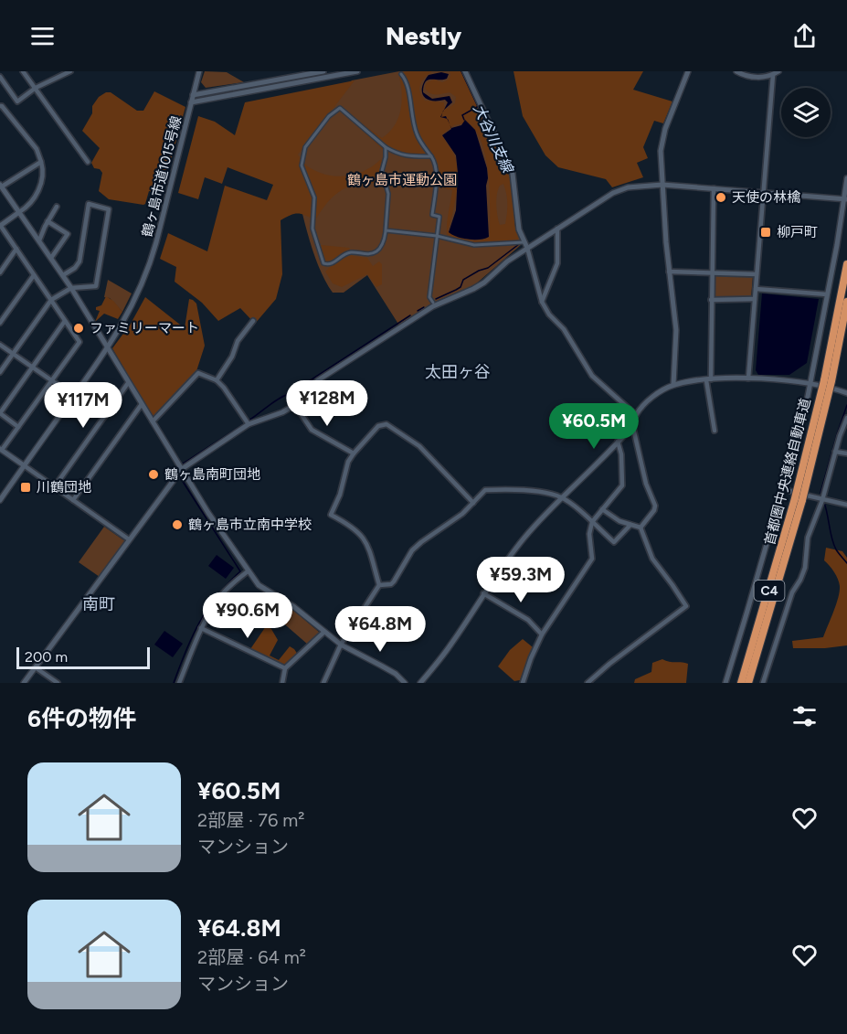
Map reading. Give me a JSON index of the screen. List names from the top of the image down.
{
  "streets": {
    "highway": ["首都圏中央連絡自動車道", "C4"],
    "street": ["鶴ヶ島市道1015号線"]
  },
  "districts": ["太田ヶ谷", "南町"],
  "water": ["大谷川支線"],
  "parks": ["鶴ヶ島市運動公園"],
  "places": {
    "other": [
      "天使の林檎",
      "ファミリーマート",
      "鶴ヶ島南町団地",
      "鶴ヶ島市立南中学校"
    ],
    "transit": ["柳戸町", "川鶴団地"]
  },
  "scale_bar": "200 m",
  "page": {
    "header": "Nestly",
    "price": [
      "¥128M",
      "¥117M",
      "¥60.5M",
      "¥59.3M",
      "¥90.6M",
      "¥64.8M"
    ],
    "scale": "200 m",
    "heading": "6件の物件",
    "list": [
      {
        "name": "¥60.5M",
        "note": "2部屋 · 76 m² · マンション"
      },
      {
        "name": "¥64.8M",
        "note": "2部屋 · 64 m² · マンション"
      }
    ]
  }
}
